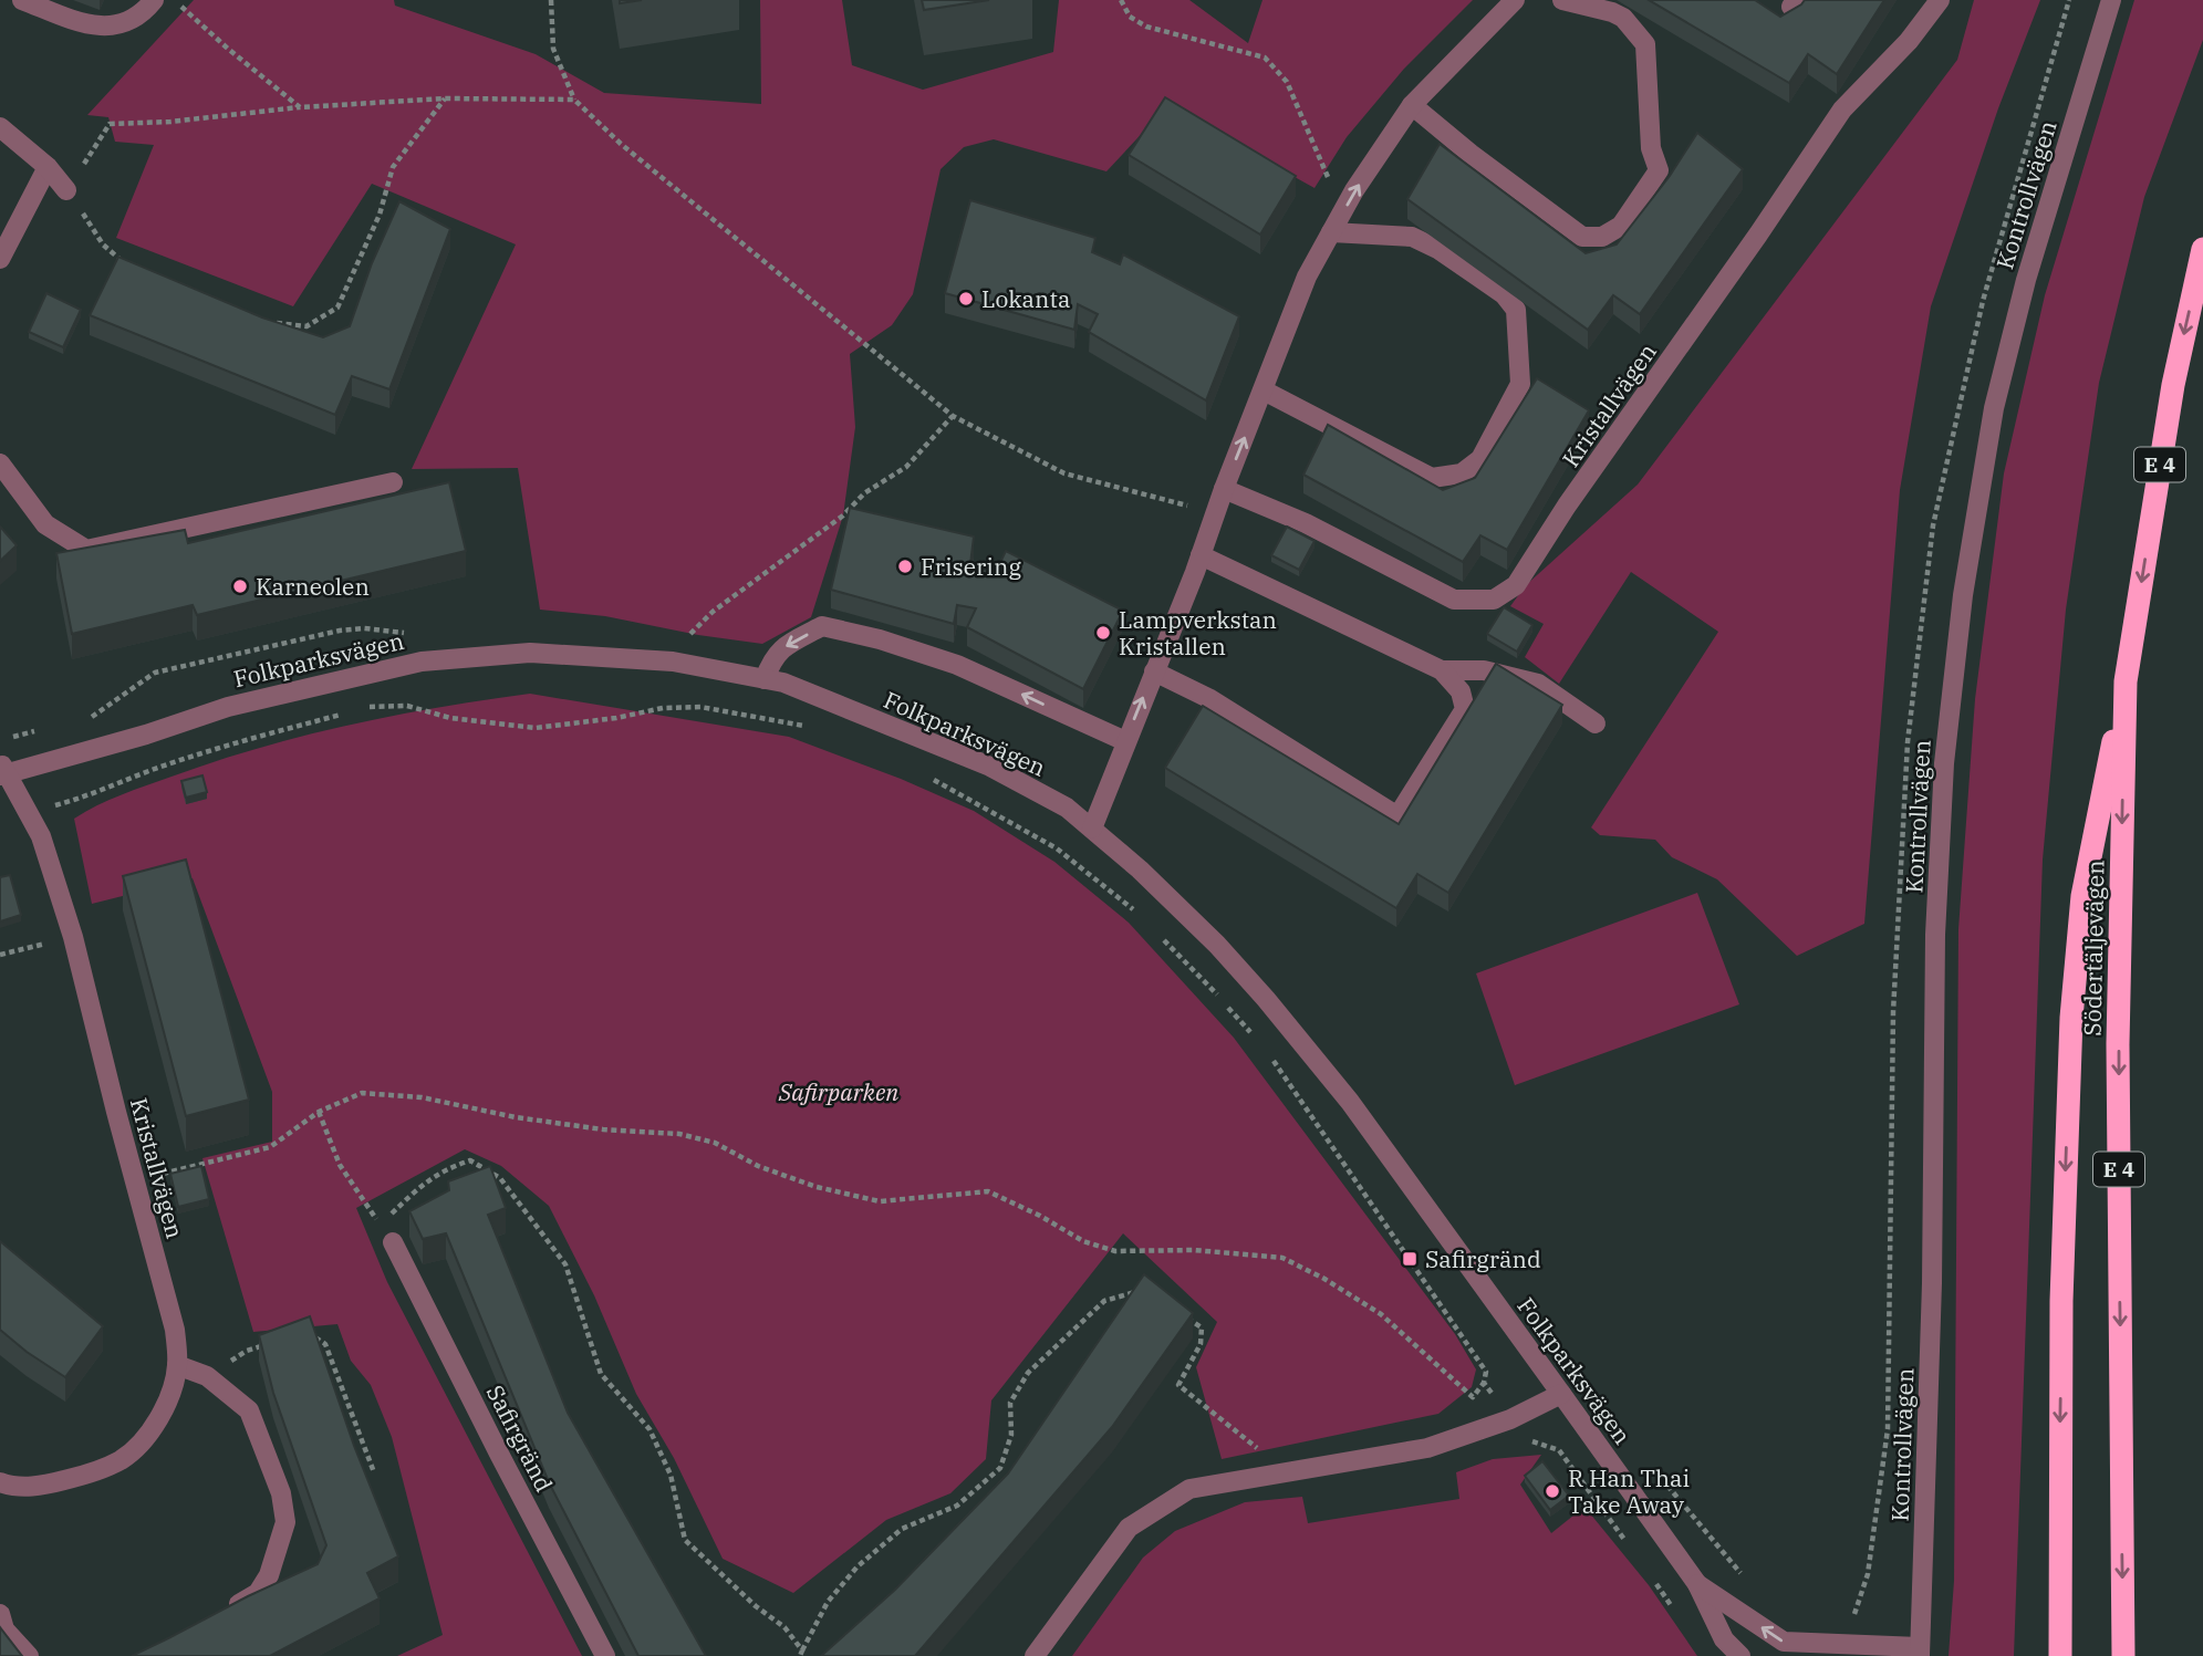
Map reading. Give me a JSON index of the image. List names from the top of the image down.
{
  "streets": {
    "highway": ["E 4", "Södertäljevägen"],
    "street": [
      "Kontrollvägen",
      "Kristallvägen",
      "Folkparksvägen",
      "Safirgränd"
    ]
  },
  "crossings": [
    ["Kontrollvägen", "Folkparksvägen"],
    ["Kristallvägen", "Folkparksvägen"]
  ],
  "parks": ["Safirparken"],
  "places": {
    "other": [
      "Lokanta",
      "Frisering",
      "Karneolen",
      "Lampverkstan Kristallen",
      "R Han Thai Take Away"
    ],
    "transit": ["Safirgränd"]
  }
}
